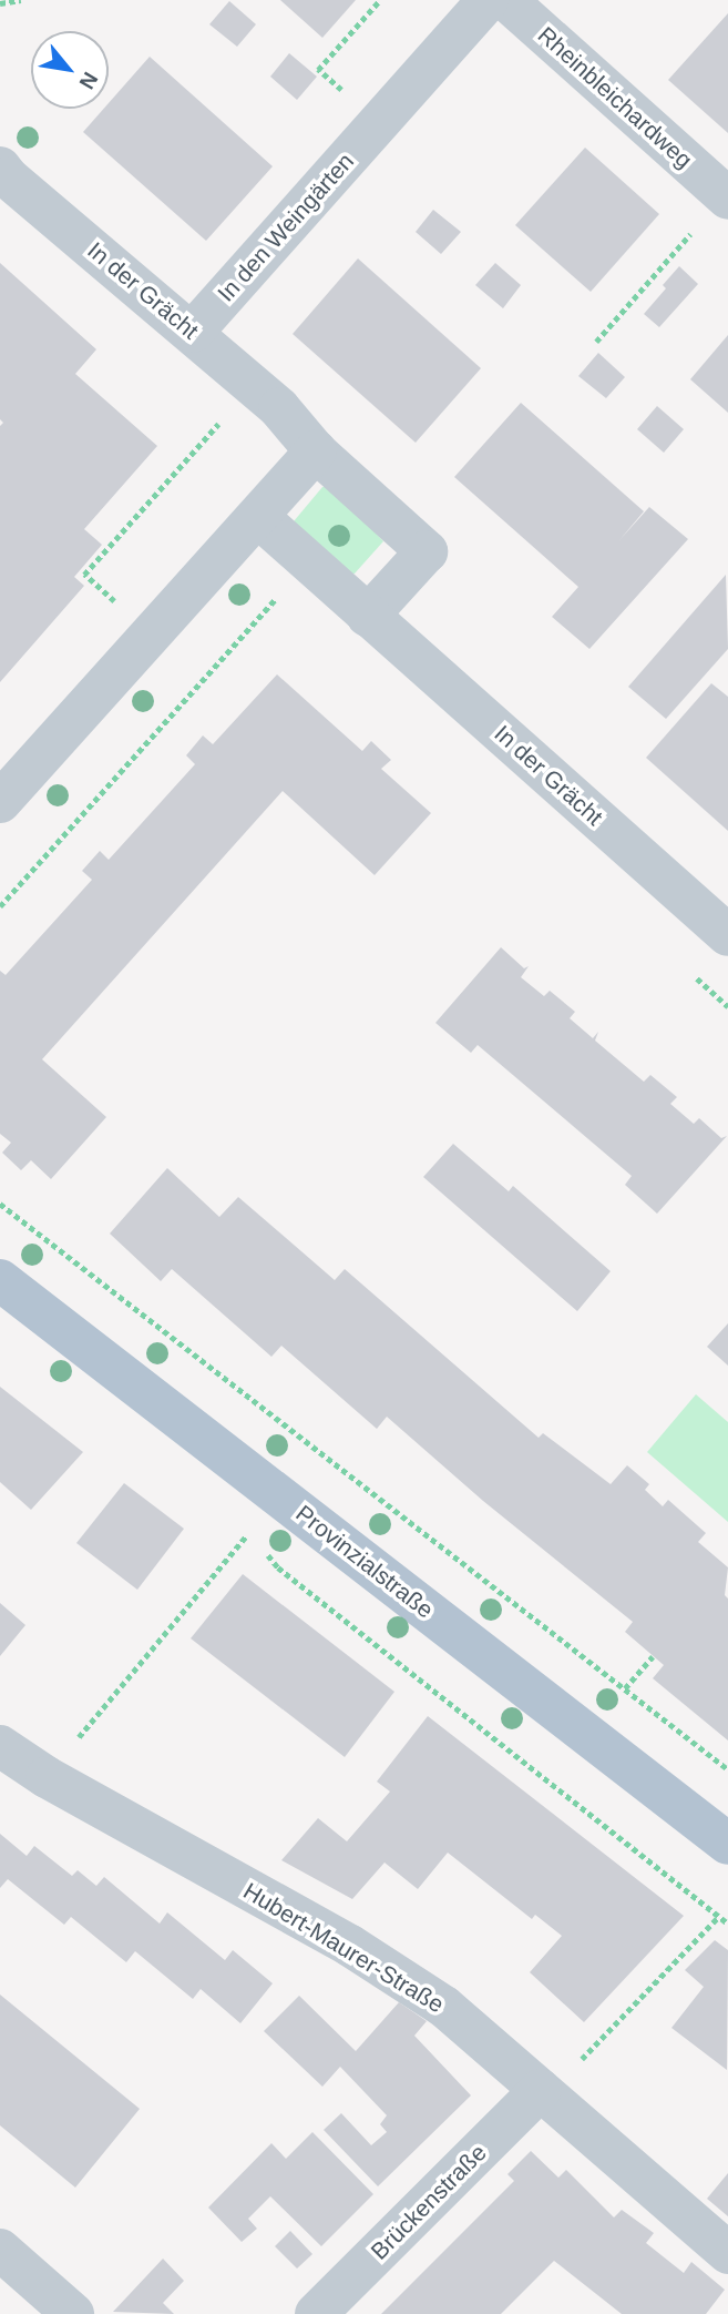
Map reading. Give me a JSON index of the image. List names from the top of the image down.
{
  "streets": {
    "main road": ["Provinzialstraße"],
    "street": [
      "Rheinbleichardweg",
      "In den Weingärten",
      "In der Grächt",
      "Hubert-Maurer-Straße",
      "Brückenstraße"
    ]
  },
  "crossings": [
    ["In den Weingärten", "In der Grächt"],
    ["Hubert-Maurer-Straße", "Brückenstraße"]
  ],
  "north": "bottom right"
}
